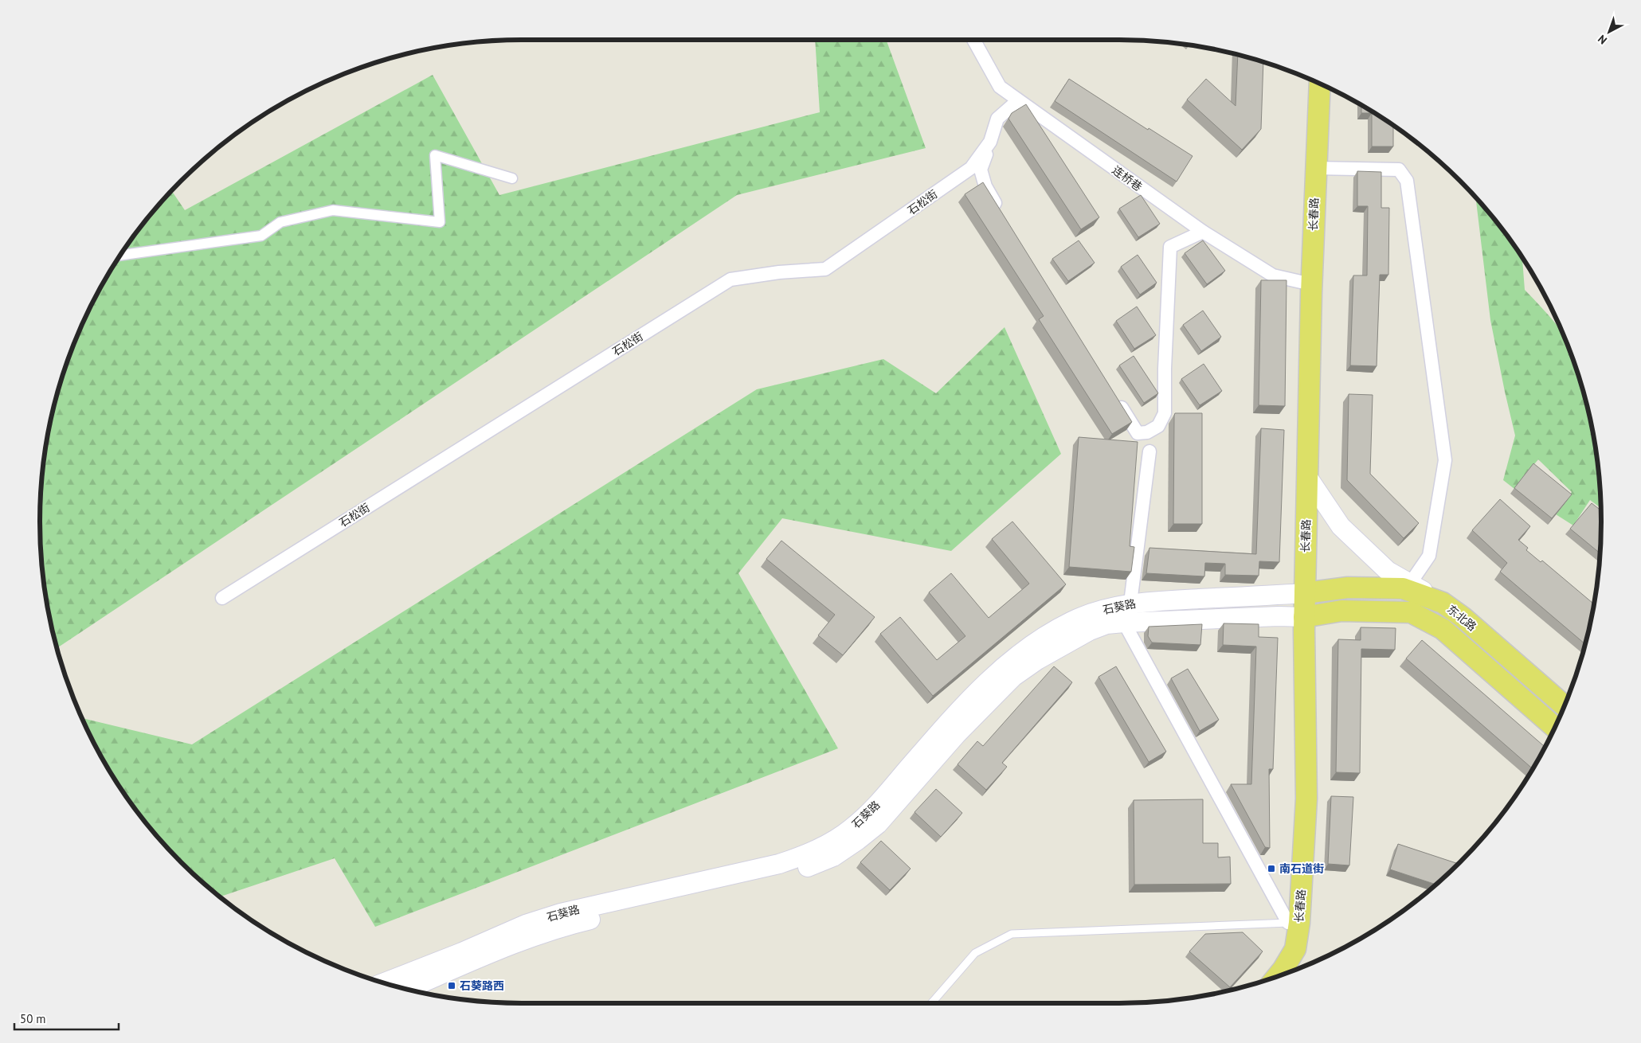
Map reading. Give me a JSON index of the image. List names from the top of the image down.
{
  "streets": {
    "main road": ["长春路", "石葵路", "东北路"],
    "street": ["连桥巷", "石松街"]
  },
  "crossings": [
    ["连桥巷", "石松街"],
    ["连桥巷", "长春路"],
    ["长春路", "石葵路"],
    ["长春路", "东北路"],
    ["石葵路", "东北路"]
  ],
  "places": {
    "transit": ["南石道街", "石葵路西"]
  },
  "scale_bar": "50 m",
  "north": "bottom left"
}
